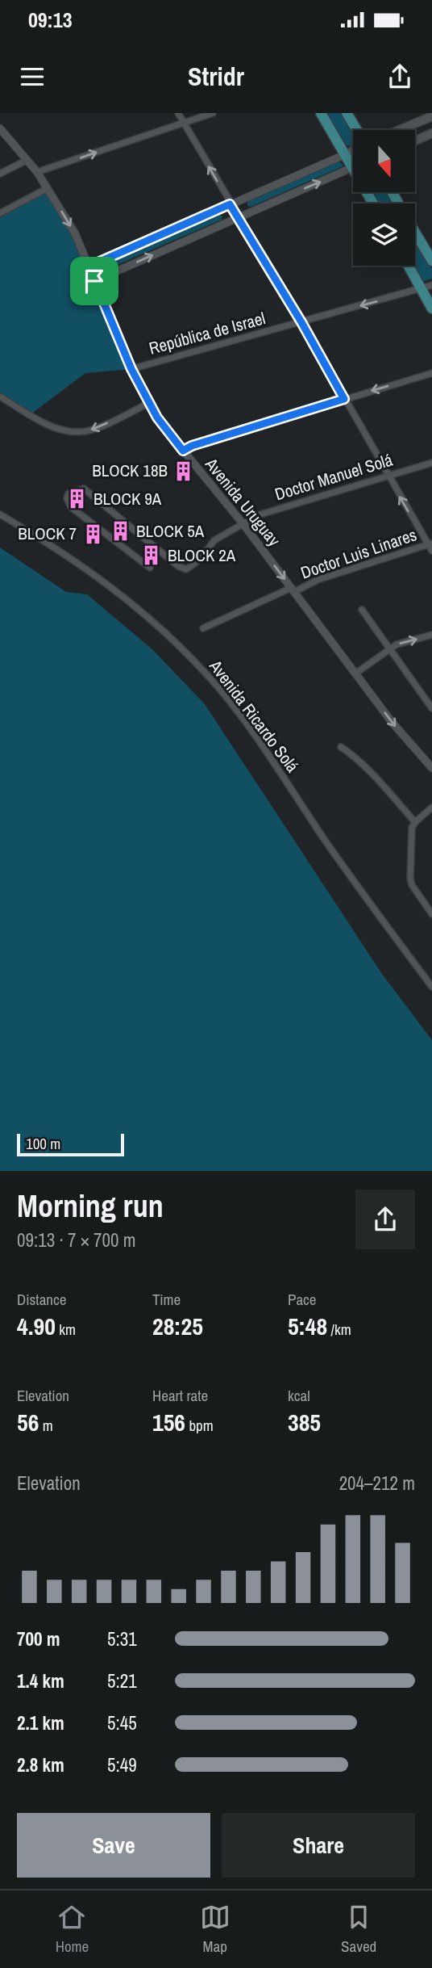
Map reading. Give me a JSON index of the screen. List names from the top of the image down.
{
  "streets": {
    "street": [
      "República de Israel",
      "Doctor Manuel Solá",
      "Avenida Uruguay",
      "Doctor Luis Linares",
      "Avenida Ricardo Solá"
    ]
  },
  "crossings": [
    ["República de Israel", "Avenida Uruguay"],
    ["Doctor Manuel Solá", "Avenida Uruguay"],
    ["Avenida Uruguay", "Doctor Luis Linares"]
  ],
  "one_way": ["República de Israel"],
  "places": {
    "building": [
      "BLOCK 18B",
      "BLOCK 9A",
      "BLOCK 5A",
      "BLOCK 7",
      "BLOCK 2A"
    ]
  },
  "scale_bar": "100 m",
  "north": "bottom",
  "page": {
    "status": "09:13",
    "header": "Stridr",
    "scale": "100 m",
    "heading": ["Morning run", "09:13 · 7 × 700 m"],
    "stats": [
      ["Distance", "4.90 km"],
      ["Time", "28:25"],
      ["Pace", "5:48 /km"],
      ["Elevation", "56 m"],
      ["Heart rate", "156 bpm"],
      ["kcal", "385"]
    ],
    "chart": ["Elevation", "204–212 m"],
    "list": [
      {
        "name": "700 m",
        "note": "5:31"
      },
      {
        "name": "1.4 km",
        "note": "5:21"
      },
      {
        "name": "2.1 km",
        "note": "5:45"
      },
      {
        "name": "2.8 km",
        "note": "5:49"
      }
    ],
    "buttons": ["Save", "Share"],
    "tabs": ["Home", "Map", "Saved"]
  }
}
